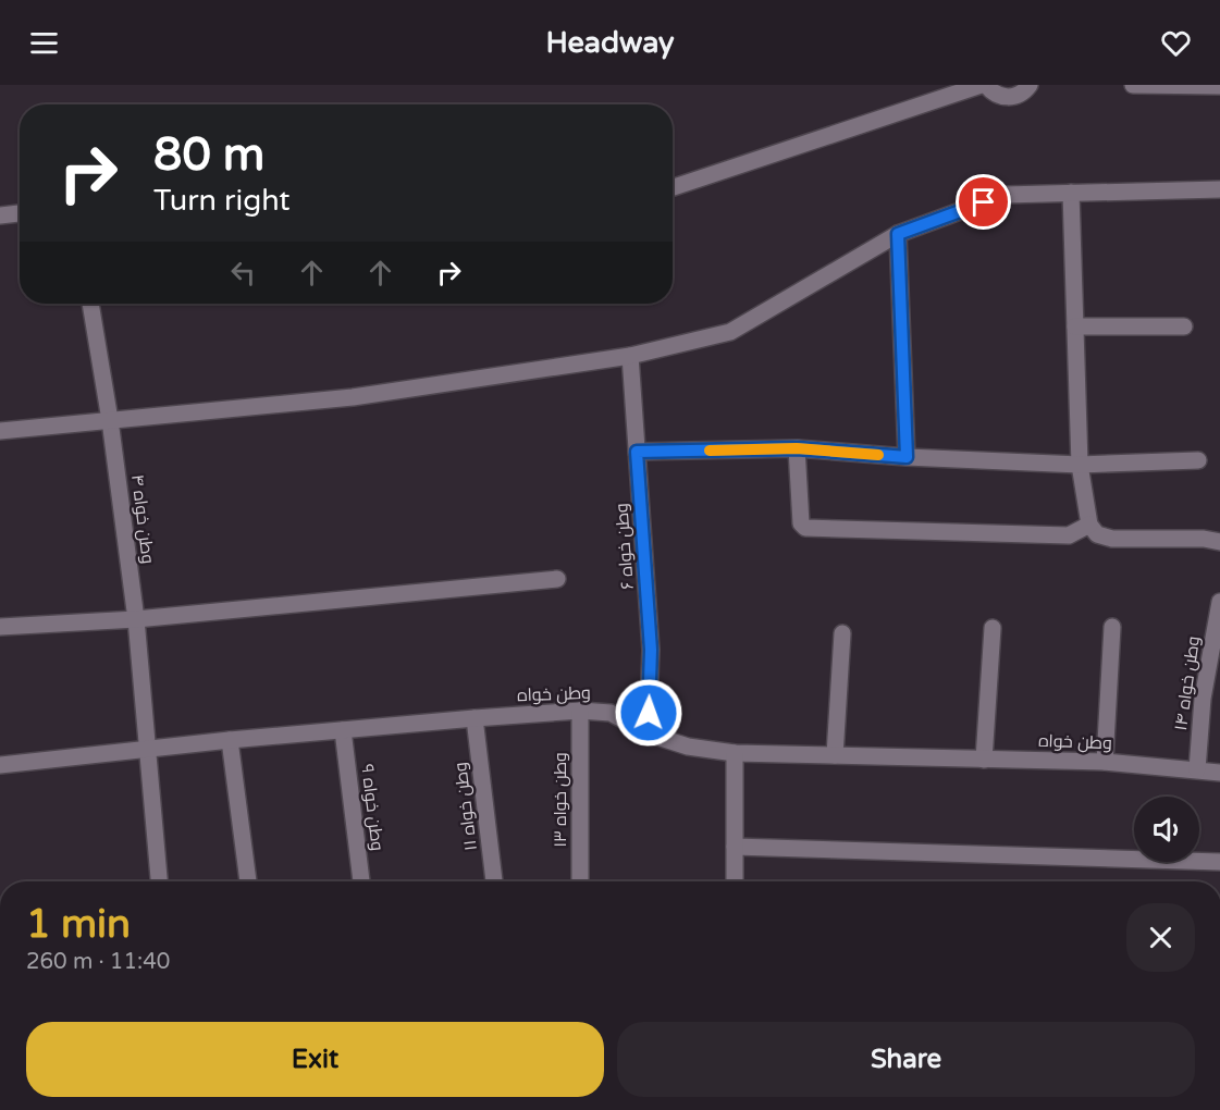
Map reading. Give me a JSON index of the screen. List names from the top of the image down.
{
  "streets": {
    "street": [
      "وطن خواه ۴",
      "وطن خواه ۶",
      "وطن خواه ۱۴",
      "وطن خواه",
      "وطن خواه ۱۳",
      "وطن خواه ۱۱",
      "وطن خواه ۹"
    ]
  },
  "crossings": [
    ["وطن خواه ۴", "وطن خواه"],
    ["وطن خواه ۶", "وطن خواه"],
    ["وطن خواه ۱۴", "وطن خواه"],
    ["وطن خواه", "وطن خواه ۱۳"],
    ["وطن خواه", "وطن خواه ۱۱"],
    ["وطن خواه", "وطن خواه ۹"]
  ],
  "page": {
    "header": "Headway",
    "turn": ["80 m", "Turn right"],
    "heading": ["1 min", "260 m · 11:40"],
    "buttons": ["Exit", "Share"]
  }
}
